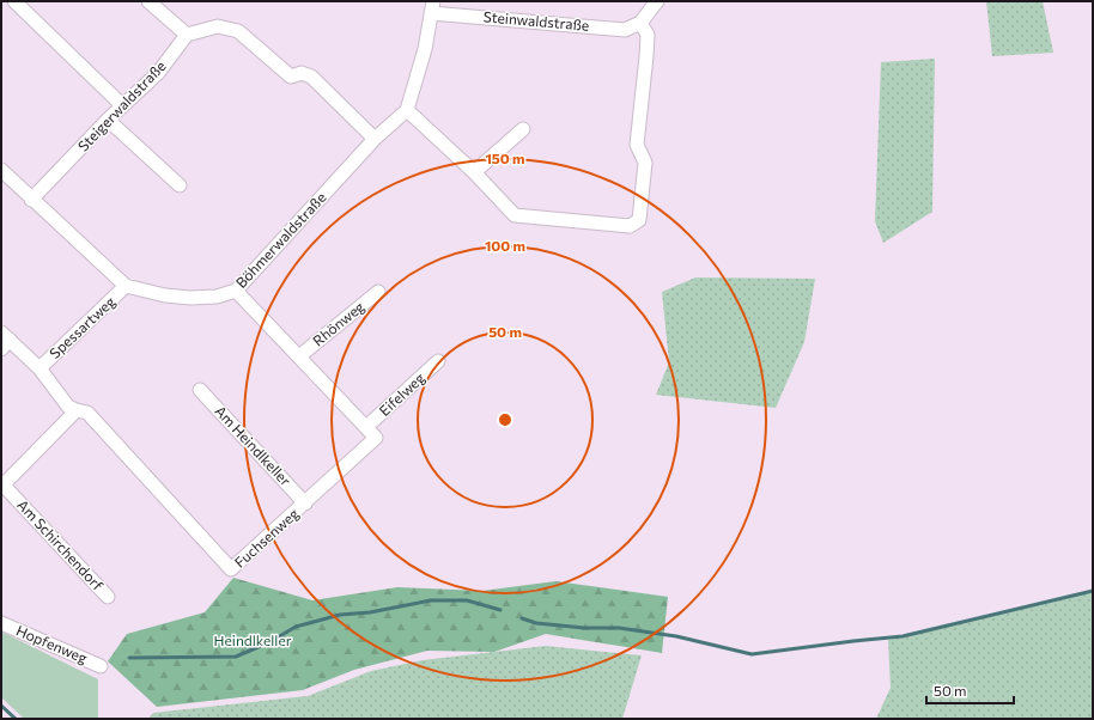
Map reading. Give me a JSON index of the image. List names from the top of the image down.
{
  "streets": {
    "street": [
      "Steinwaldstraße",
      "Steigerwaldstraße",
      "Böhmerwaldstraße",
      "Rhönweg",
      "Spessartweg",
      "Eifelweg",
      "Am Heindlkeller",
      "Fuchsenweg",
      "Am Schirchendorf",
      "Hopfenweg"
    ]
  },
  "crossings": [
    ["Steigerwaldstraße", "Böhmerwaldstraße"],
    ["Böhmerwaldstraße", "Spessartweg"],
    ["Spessartweg", "Fuchsenweg"],
    ["Eifelweg", "Fuchsenweg"],
    ["Am Heindlkeller", "Fuchsenweg"],
    ["Fuchsenweg", "Am Schirchendorf"]
  ],
  "parks": ["Heindlkeller"],
  "scale_bar": "50 m",
  "rings": ["150 m", "100 m", "50 m"]
}
